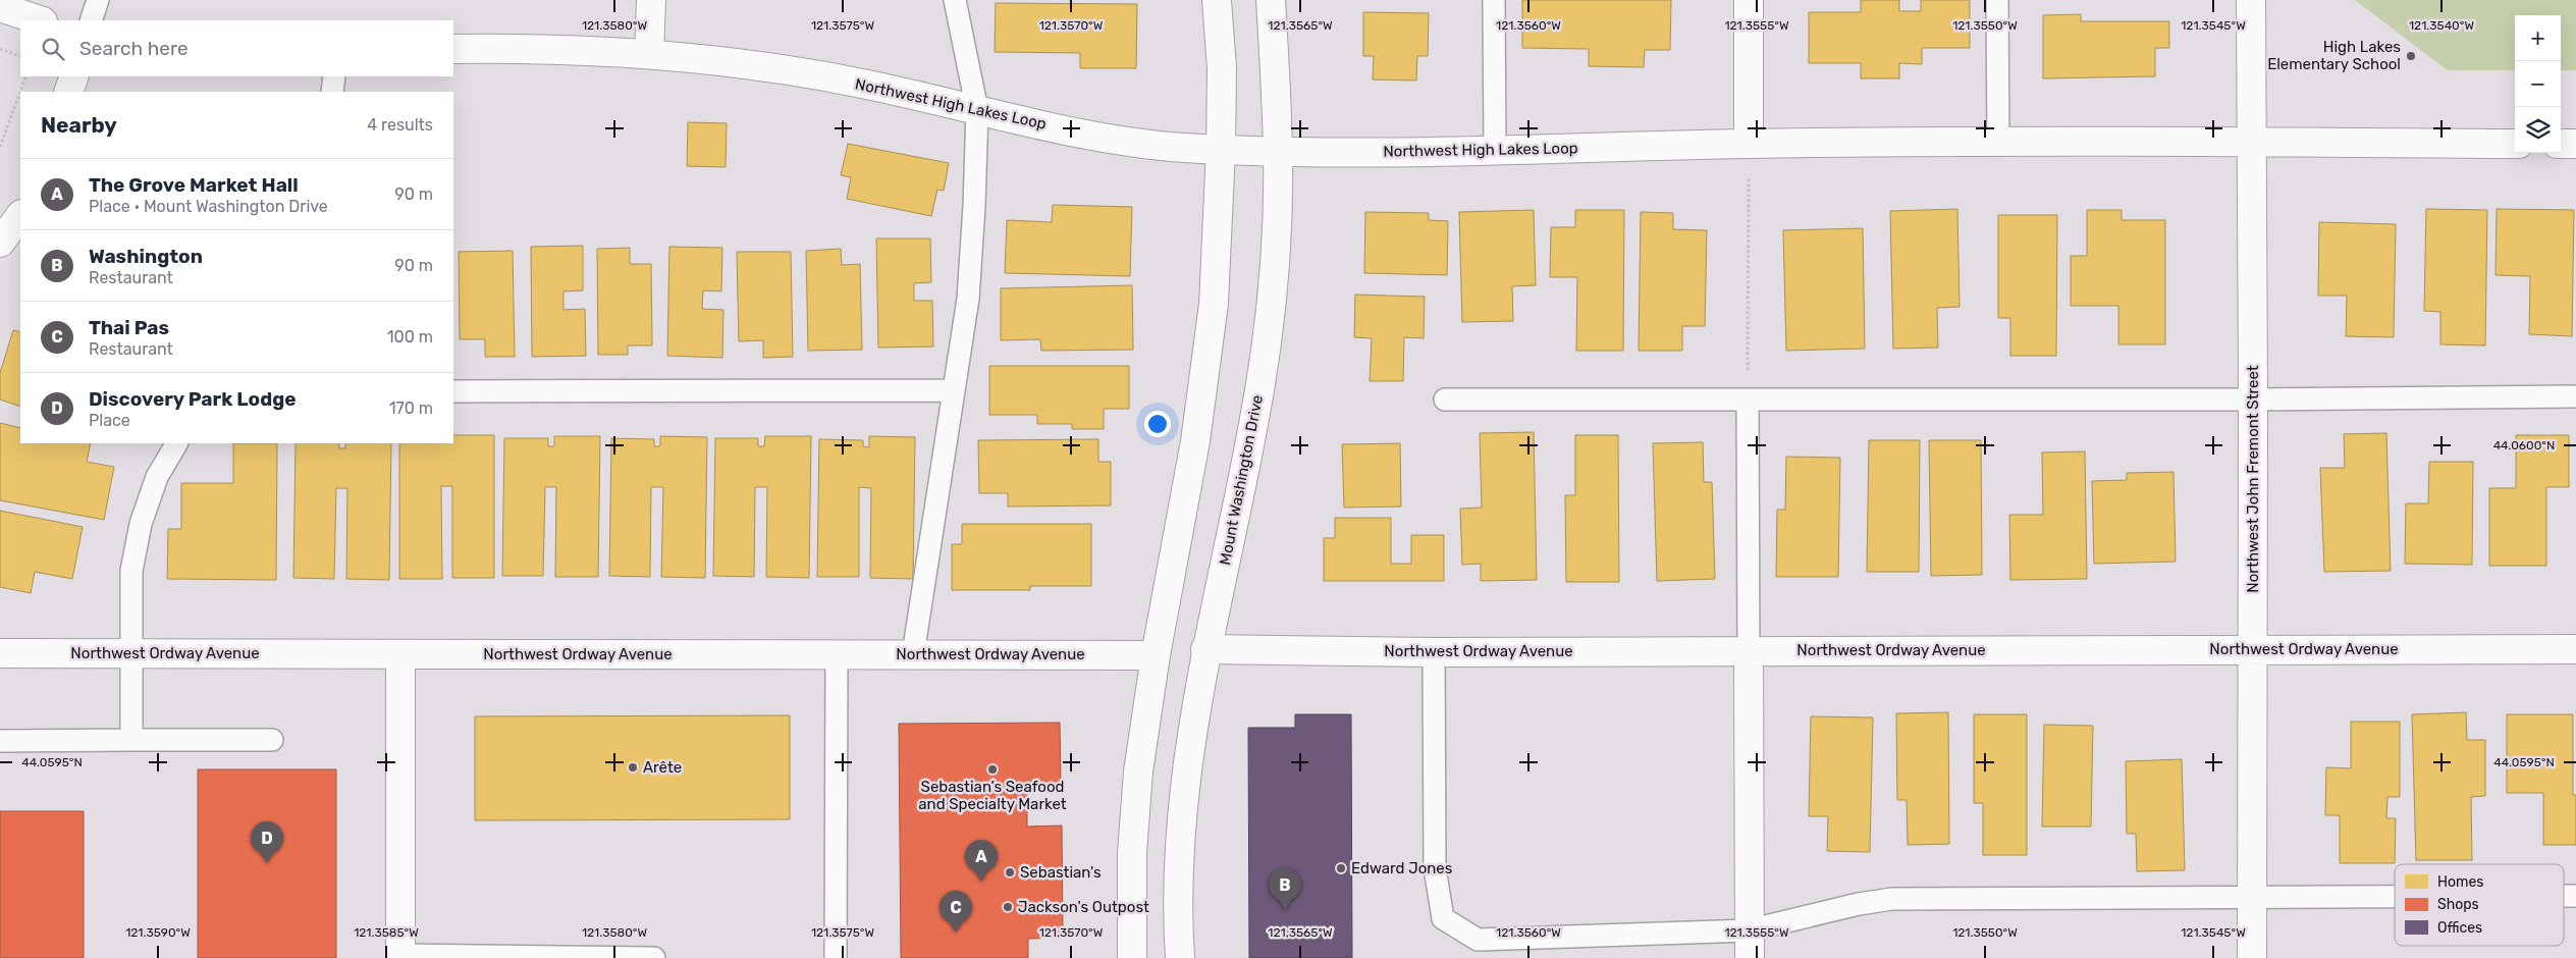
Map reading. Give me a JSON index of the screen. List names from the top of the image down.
{
  "streets": {
    "street": [
      "Northwest High Lakes Loop",
      "Northwest John Fremont Street",
      "Mount Washington Drive",
      "Northwest Ordway Avenue"
    ]
  },
  "crossings": [
    ["Northwest High Lakes Loop", "Northwest John Fremont Street"],
    ["Northwest High Lakes Loop", "Mount Washington Drive"],
    ["Northwest John Fremont Street", "Northwest Ordway Avenue"],
    ["Mount Washington Drive", "Northwest Ordway Avenue"]
  ],
  "places": [
    "High Lakes Elementary School",
    "Arête",
    "Sebastian’s Seafood and Specialty Market",
    "Edward Jones",
    "Sebastian's",
    "Jackson's Outpost"
  ],
  "legend": ["Homes", "Shops", "Offices"],
  "page": {
    "map_buttons": ["+", "−"],
    "search": "Search here",
    "heading": ["Nearby", "4 results"],
    "list": [
      {
        "mark": "A",
        "name": "The Grove Market Hall",
        "note": "Place · Mount Washington Drive",
        "value": "90 m"
      },
      {
        "mark": "B",
        "name": "Washington",
        "note": "Restaurant",
        "value": "90 m"
      },
      {
        "mark": "C",
        "name": "Thai Pas",
        "note": "Restaurant",
        "value": "100 m"
      },
      {
        "mark": "D",
        "name": "Discovery Park Lodge",
        "note": "Place",
        "value": "170 m"
      }
    ],
    "pins": [
      "D",
      "A",
      "B",
      "C"
    ]
  },
  "coordinates": [
    "121.3580°W",
    "121.3575°W",
    "121.3570°W",
    "121.3565°W",
    "121.3560°W",
    "121.3555°W",
    "121.3550°W",
    "121.3545°W",
    "121.3540°W",
    "44.0600°N",
    "44.0595°N",
    "121.3590°W",
    "121.3585°W"
  ]
}
